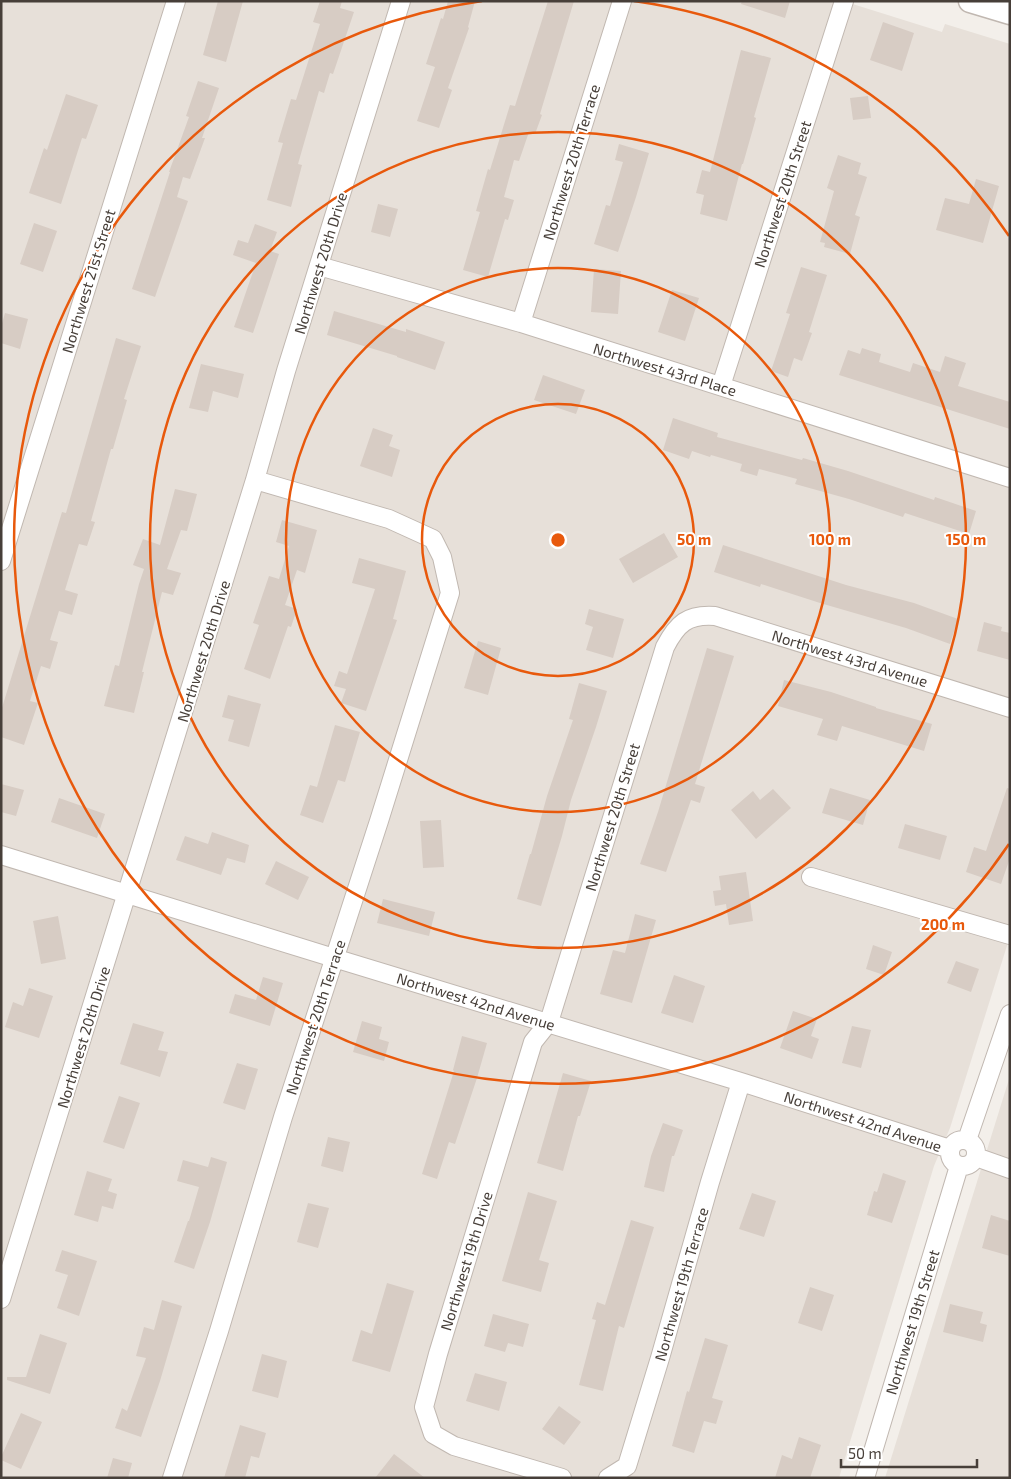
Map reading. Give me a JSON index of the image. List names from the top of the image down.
{
  "streets": {
    "street": [
      "Northwest 20th Terrace",
      "Northwest 20th Street",
      "Northwest 20th Drive",
      "Northwest 21st Street",
      "Northwest 43rd Place",
      "Northwest 43rd Avenue",
      "Northwest 42nd Avenue",
      "Northwest 19th Drive",
      "Northwest 19th Terrace",
      "Northwest 19th Street"
    ]
  },
  "crossings": [
    ["Northwest 20th Terrace", "Northwest 20th Drive"],
    ["Northwest 20th Terrace", "Northwest 43rd Place"],
    ["Northwest 20th Terrace", "Northwest 42nd Avenue"],
    ["Northwest 20th Street", "Northwest 43rd Place"],
    ["Northwest 20th Street", "Northwest 43rd Avenue"],
    ["Northwest 20th Street", "Northwest 42nd Avenue"],
    ["Northwest 20th Street", "Northwest 19th Drive"],
    ["Northwest 20th Drive", "Northwest 43rd Place"],
    ["Northwest 20th Drive", "Northwest 42nd Avenue"],
    ["Northwest 42nd Avenue", "Northwest 19th Drive"],
    ["Northwest 42nd Avenue", "Northwest 19th Terrace"],
    ["Northwest 42nd Avenue", "Northwest 19th Street"]
  ],
  "scale_bar": "50 m",
  "rings": [
    "50 m",
    "100 m",
    "150 m",
    "200 m"
  ]
}
